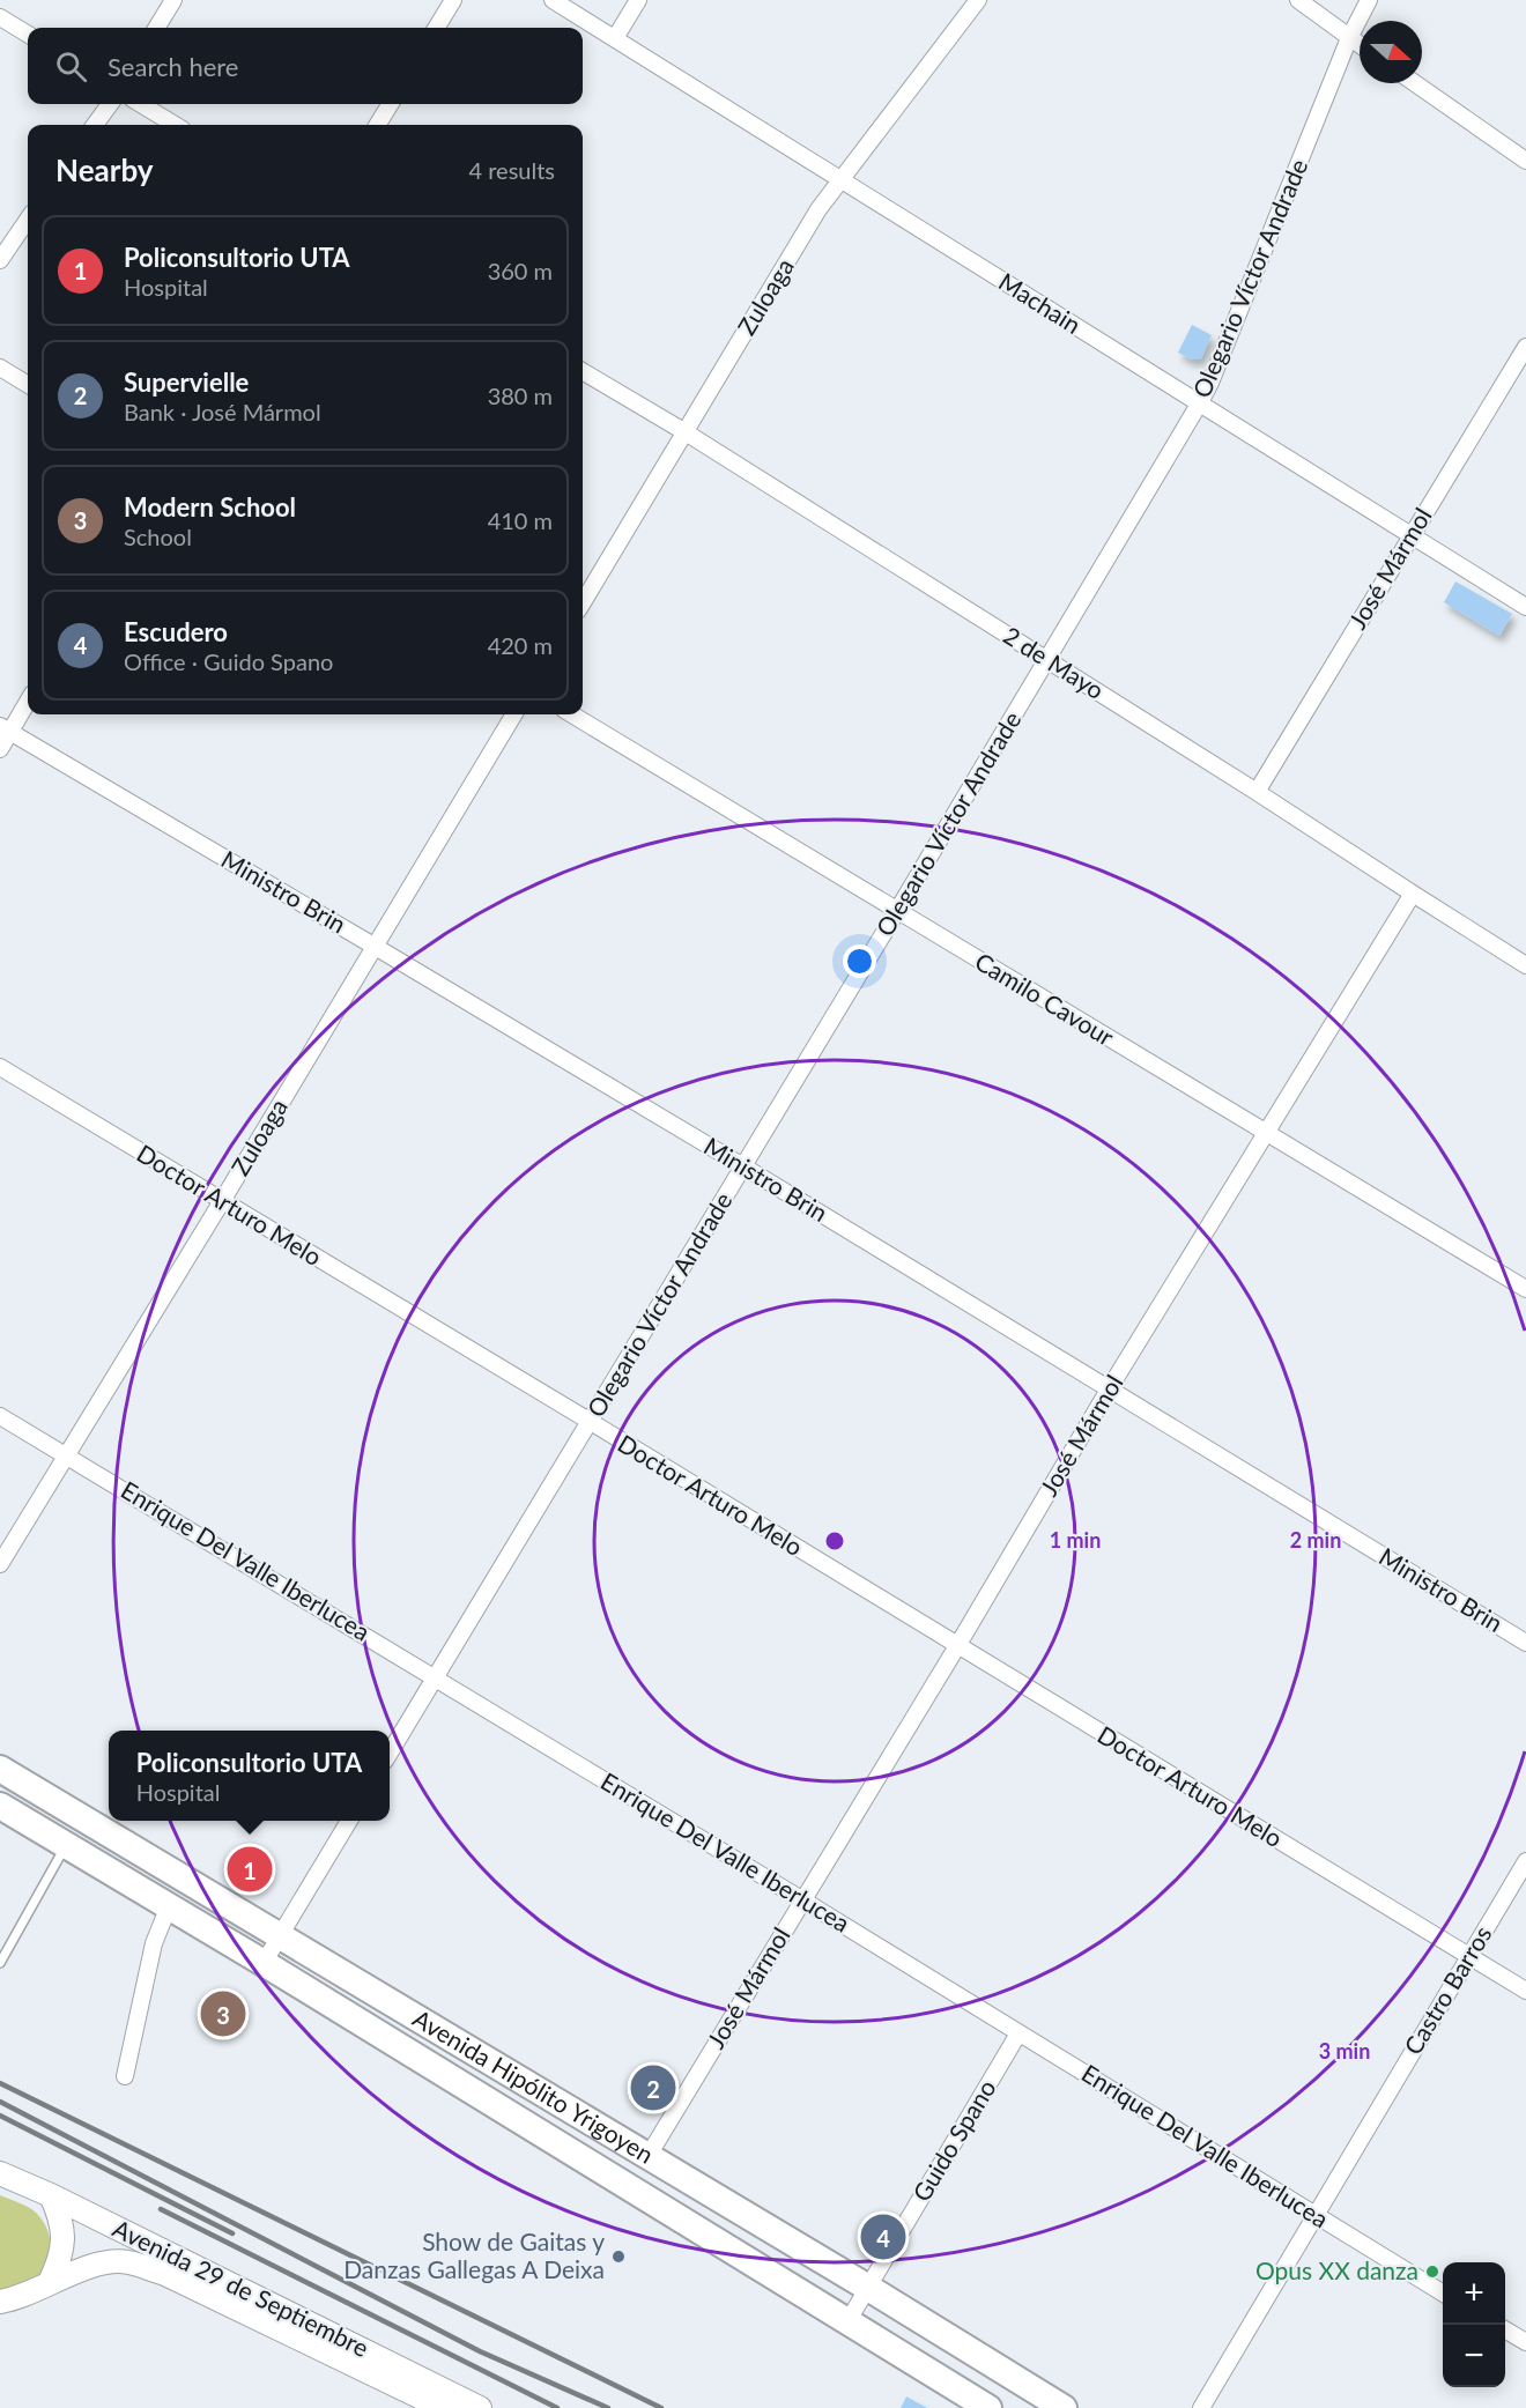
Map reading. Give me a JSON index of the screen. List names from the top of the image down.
{
  "streets": {
    "main road": ["Avenida Hipólito Yrigoyen"],
    "street": [
      "Olegario Víctor Andrade",
      "Zuloaga",
      "Machain",
      "José Mármol",
      "2 de Mayo",
      "Ministro Brin",
      "Camilo Cavour",
      "Doctor Arturo Melo",
      "Enrique Del Valle Iberlucea",
      "Castro Barros",
      "Guido Spano",
      "Avenida 29 de Septiembre"
    ]
  },
  "crossings": [
    ["Olegario Víctor Andrade", "Machain"],
    ["Olegario Víctor Andrade", "2 de Mayo"],
    ["Olegario Víctor Andrade", "Ministro Brin"],
    ["Olegario Víctor Andrade", "Camilo Cavour"],
    ["Olegario Víctor Andrade", "Doctor Arturo Melo"],
    ["Olegario Víctor Andrade", "Enrique Del Valle Iberlucea"],
    ["Zuloaga", "Machain"],
    ["Zuloaga", "2 de Mayo"],
    ["Zuloaga", "Ministro Brin"],
    ["Zuloaga", "Doctor Arturo Melo"],
    ["Zuloaga", "Enrique Del Valle Iberlucea"],
    ["Machain", "José Mármol"],
    ["José Mármol", "2 de Mayo"],
    ["José Mármol", "Ministro Brin"],
    ["José Mármol", "Camilo Cavour"],
    ["José Mármol", "Doctor Arturo Melo"],
    ["José Mármol", "Enrique Del Valle Iberlucea"],
    ["José Mármol", "Avenida Hipólito Yrigoyen"],
    ["Doctor Arturo Melo", "Castro Barros"],
    ["Enrique Del Valle Iberlucea", "Castro Barros"],
    ["Enrique Del Valle Iberlucea", "Guido Spano"],
    ["Avenida Hipólito Yrigoyen", "Guido Spano"]
  ],
  "places": ["Show de Gaitas y Danzas Gallegas A Deixa", "Opus XX danza"],
  "north": "right",
  "page": {
    "search": "Search here",
    "heading": ["Nearby", "4 results"],
    "list": [
      {
        "mark": "1",
        "name": "Policonsultorio UTA",
        "note": "Hospital",
        "value": "360 m"
      },
      {
        "mark": "2",
        "name": "Supervielle",
        "note": "Bank · José Mármol",
        "value": "380 m"
      },
      {
        "mark": "3",
        "name": "Modern School",
        "note": "School",
        "value": "410 m"
      },
      {
        "mark": "4",
        "name": "Escudero",
        "note": "Office · Guido Spano",
        "value": "420 m"
      }
    ],
    "popup": ["Policonsultorio UTA", "Hospital"],
    "pins": [
      "1",
      "3",
      "2",
      "4"
    ],
    "map_buttons": ["+", "−"]
  },
  "rings": ["1 min", "2 min", "3 min"]
}
